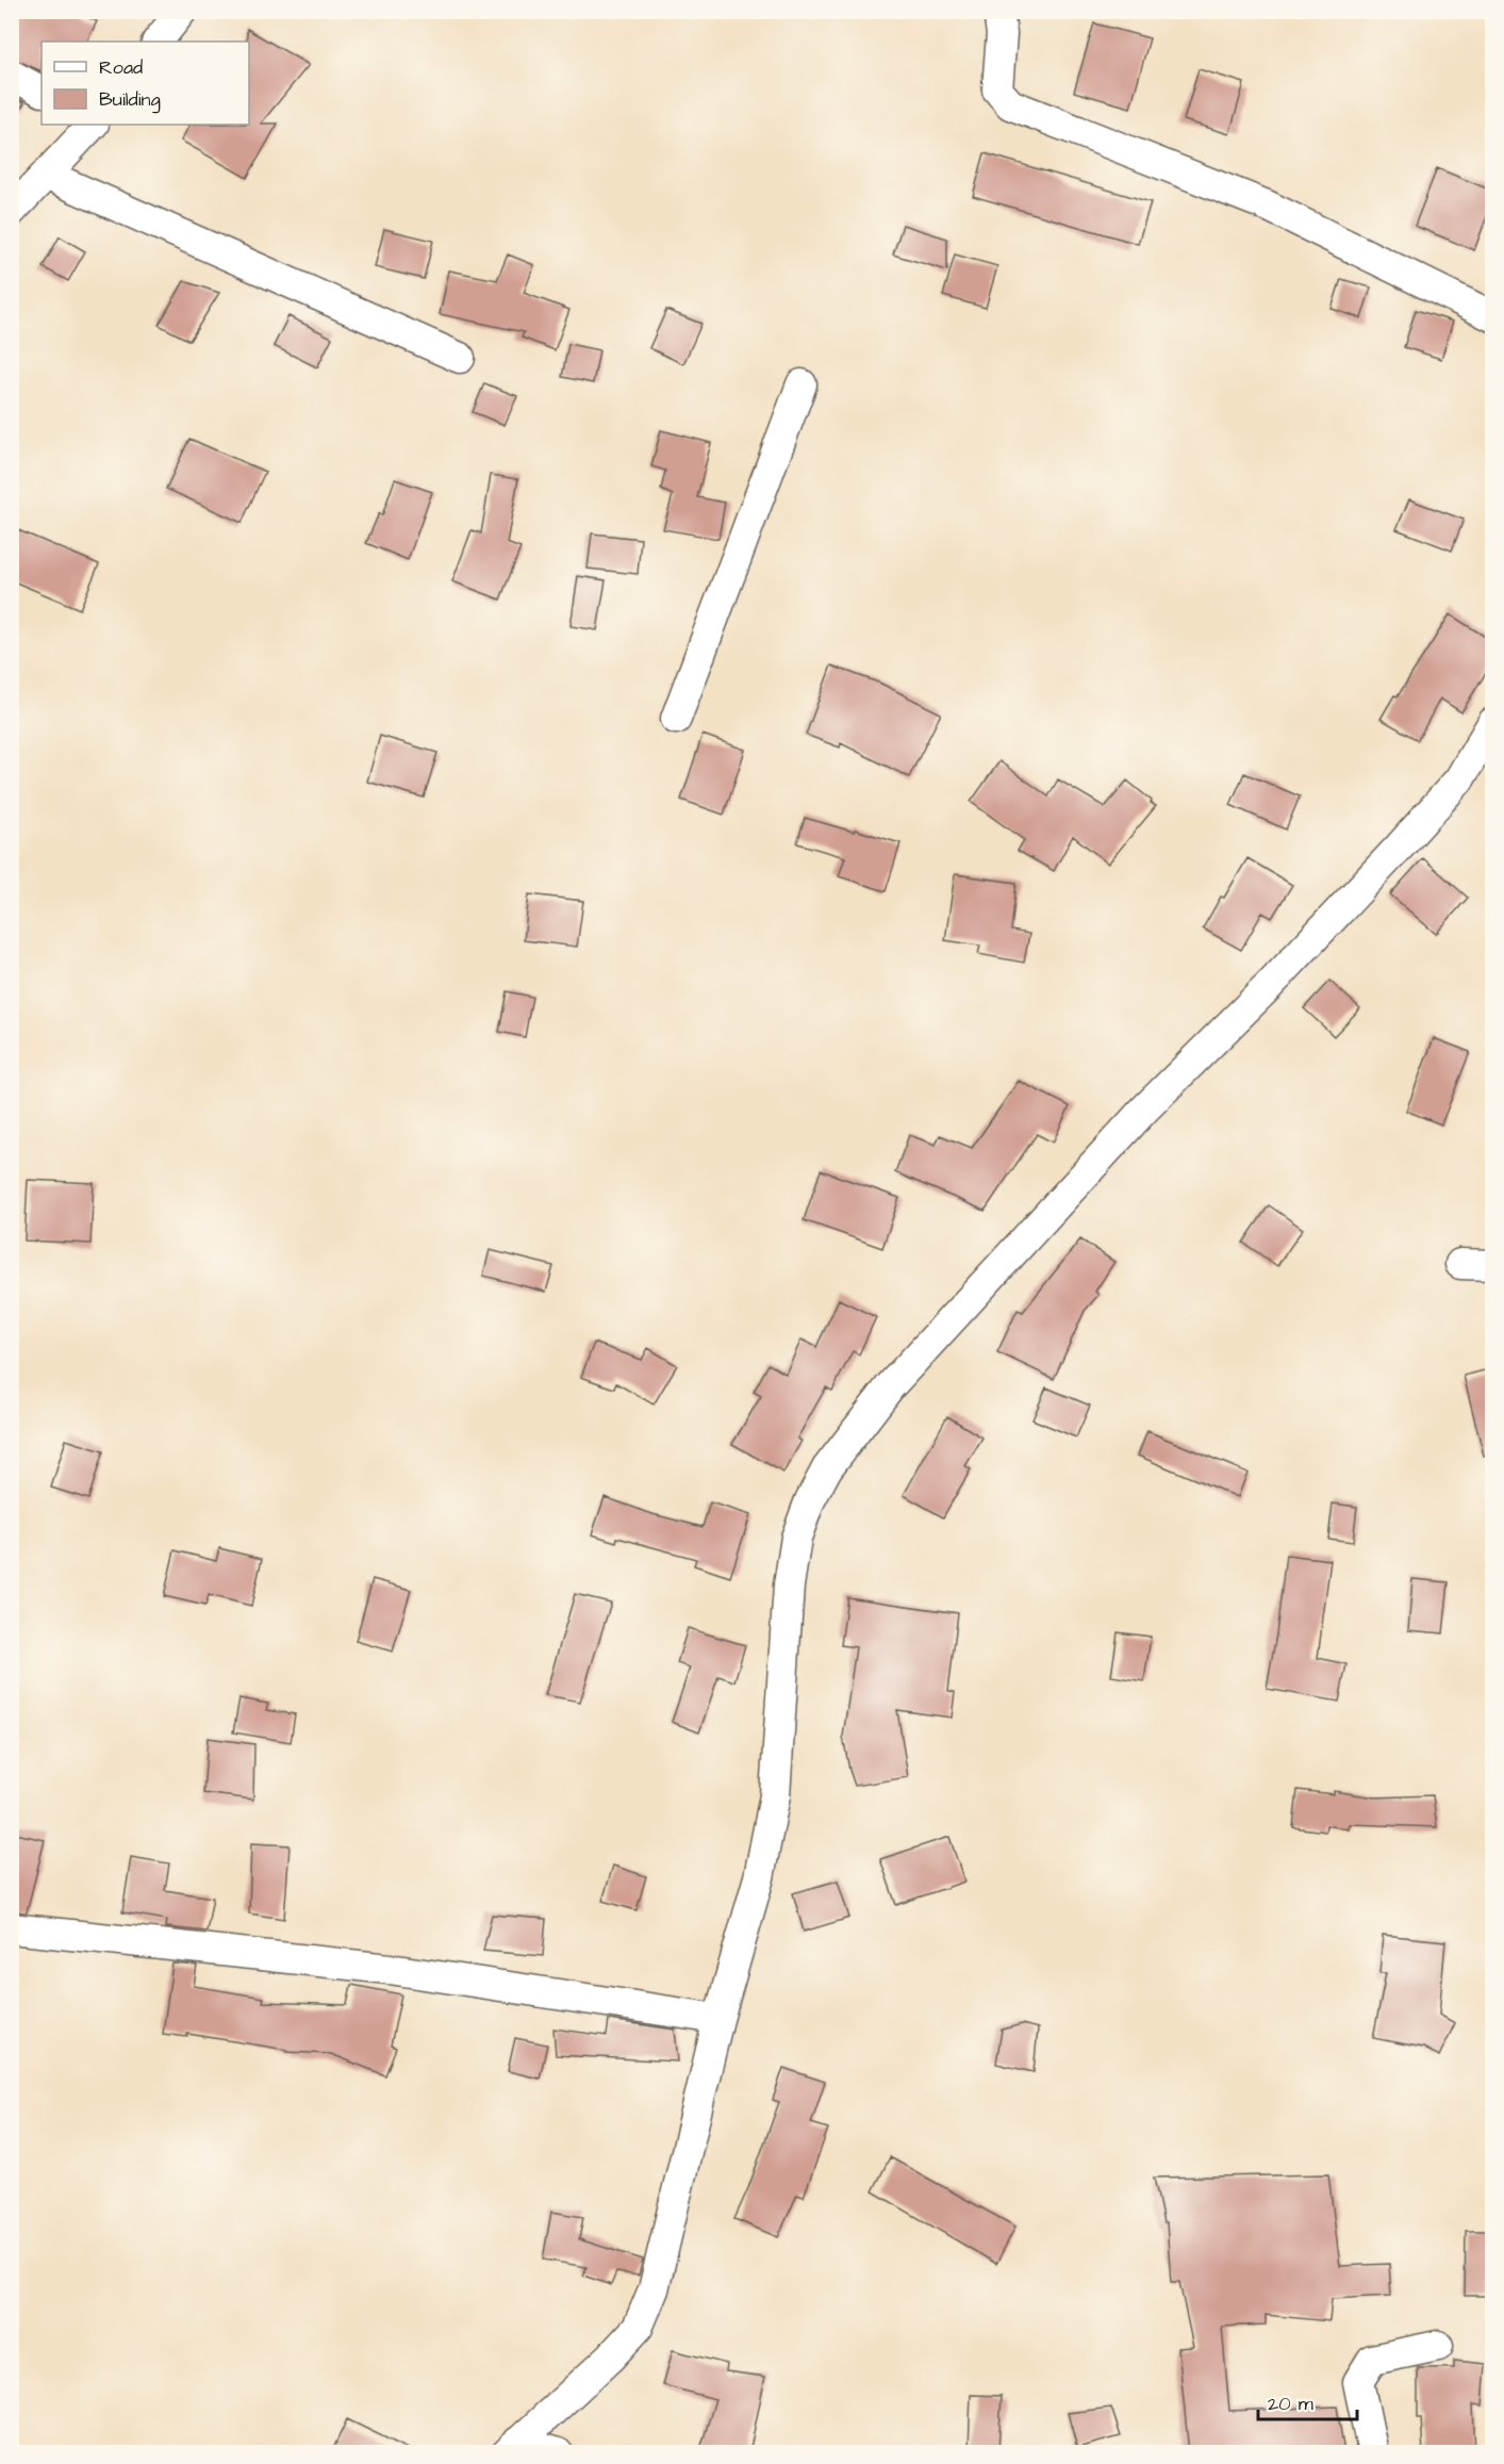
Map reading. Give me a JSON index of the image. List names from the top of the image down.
{
  "legend": ["Road", "Building"],
  "scale_bar": "20 m"
}
